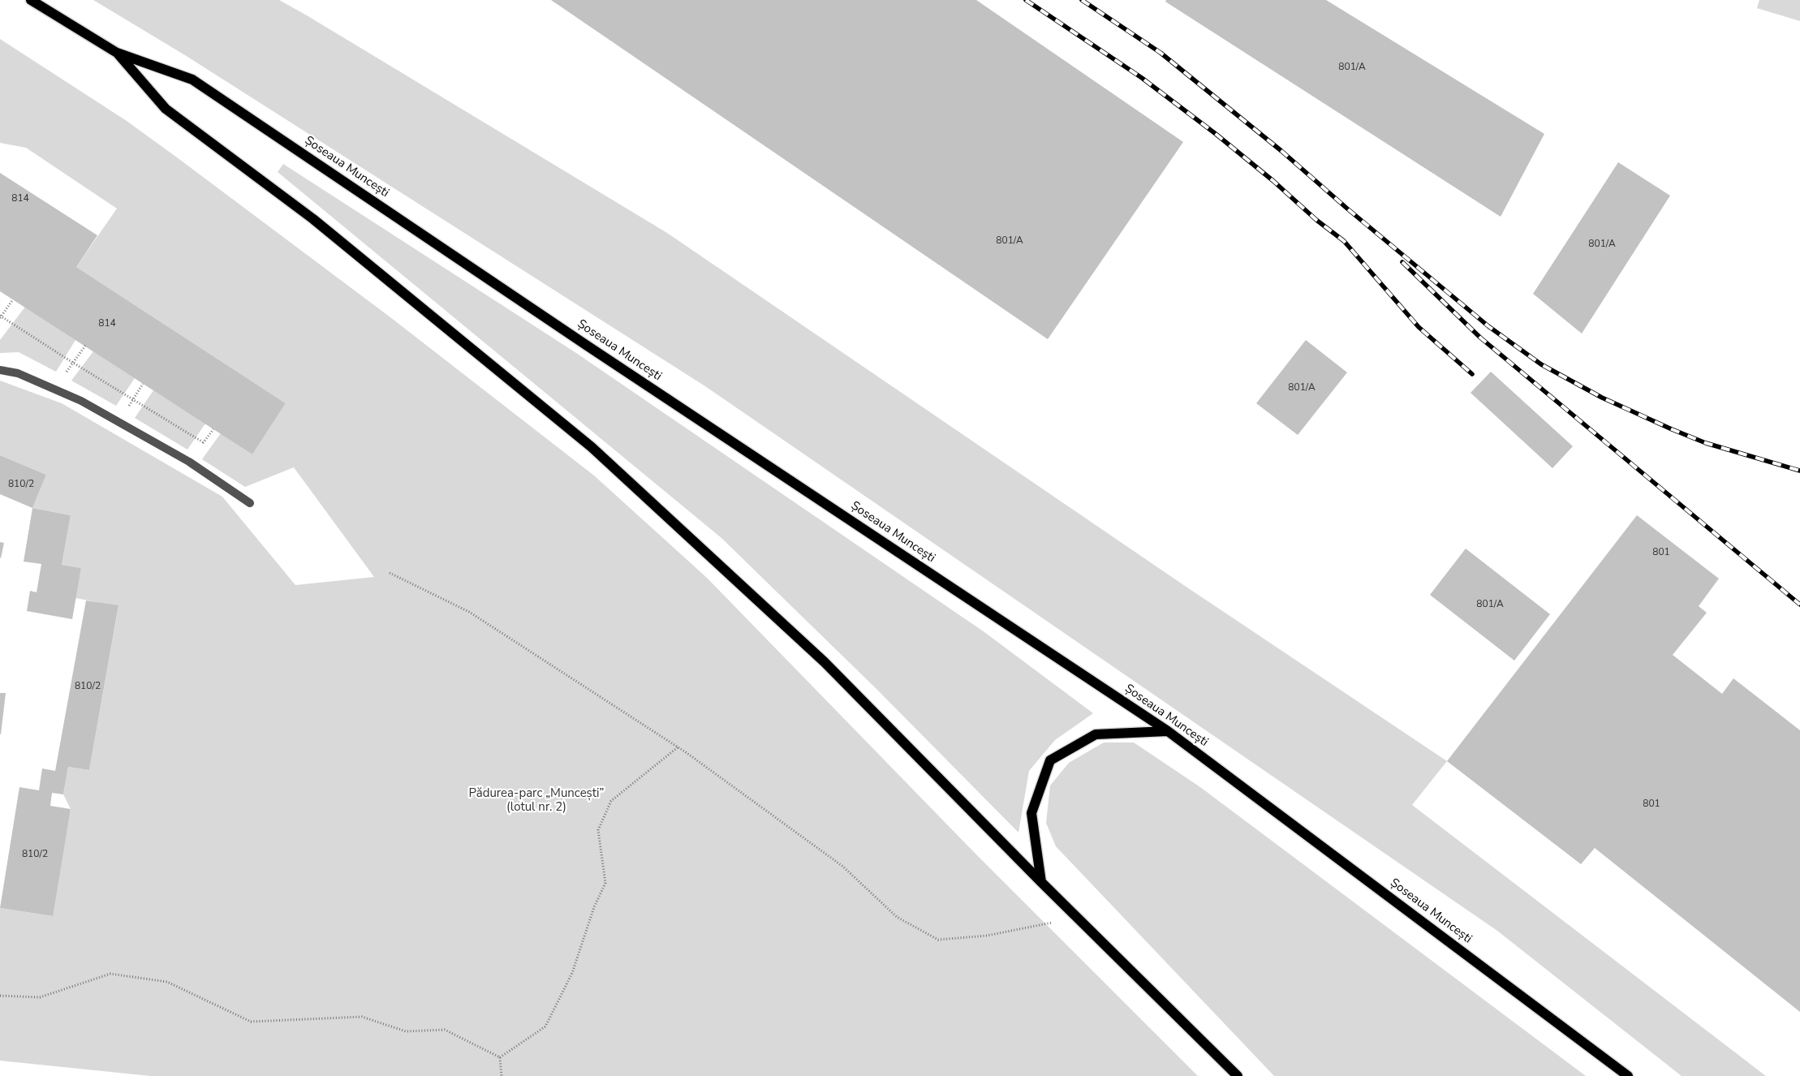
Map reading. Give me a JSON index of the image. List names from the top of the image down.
{
  "streets": {
    "main road": ["Șoseaua Muncești"]
  },
  "parks": ["Pădurea-parc „Muncești” (lotul nr. 2)"],
  "house_numbers": [
    "801/A",
    "814",
    "801/A",
    "801/A",
    "814",
    "801/A",
    "810/2",
    "801",
    "801/A",
    "810/2",
    "801",
    "810/2"
  ]
}
